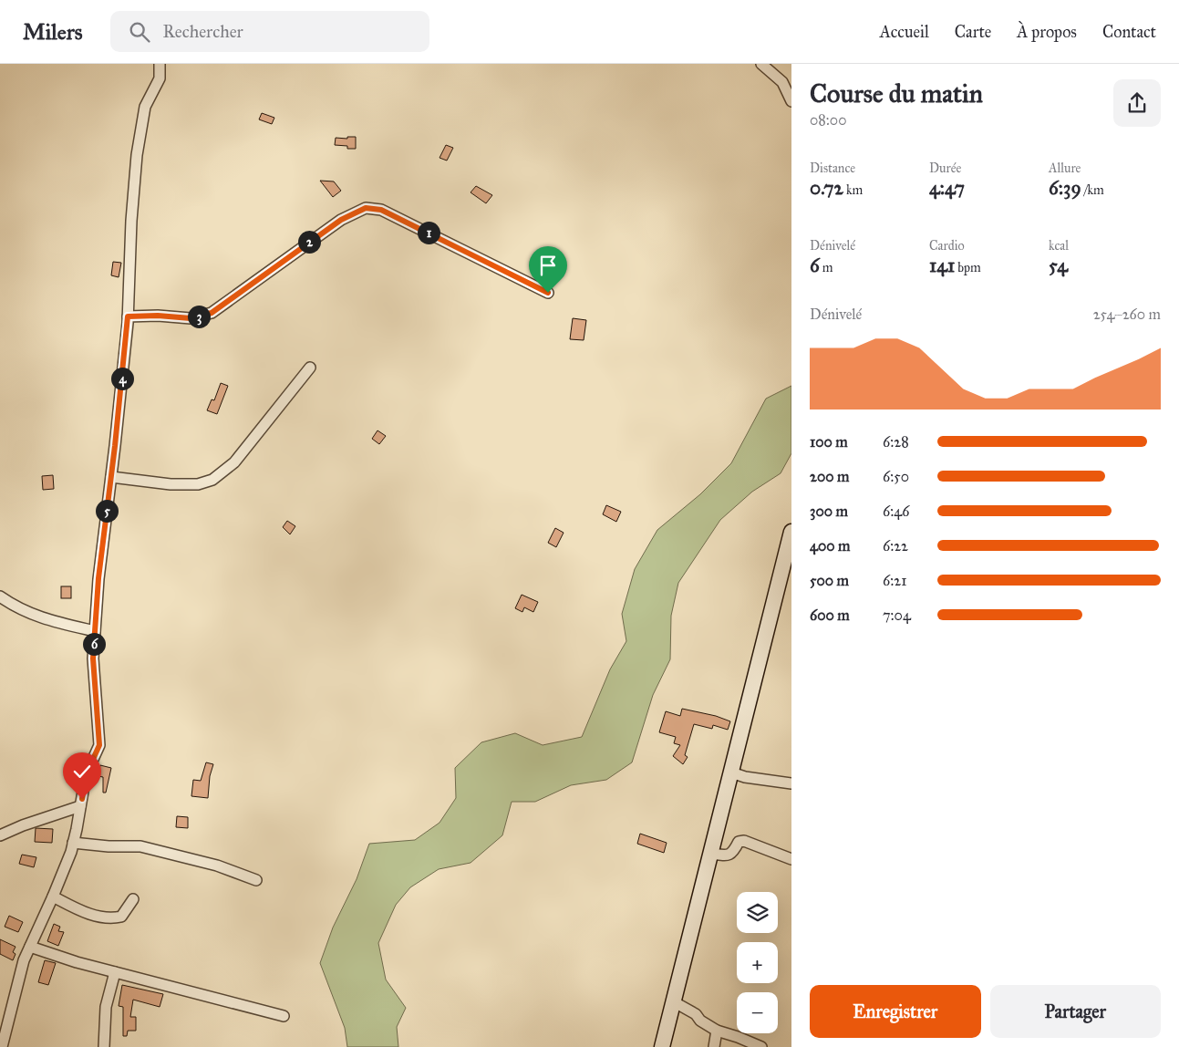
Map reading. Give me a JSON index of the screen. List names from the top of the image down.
{
  "page": {
    "header": "Milers",
    "search": "Rechercher",
    "nav": [
      "Accueil",
      "Carte",
      "À propos",
      "Contact"
    ],
    "heading": ["Course du matin", "08:00"],
    "stats": [
      ["Distance", "0.72 km"],
      ["Durée", "4:47"],
      ["Allure", "6:39 /km"],
      ["Dénivelé", "6 m"],
      ["Cardio", "141 bpm"],
      ["kcal", "54"]
    ],
    "pins": [
      "1",
      "2",
      "3",
      "4",
      "5",
      "6"
    ],
    "chart": ["Dénivelé", "254–260 m"],
    "list": [
      {
        "name": "100 m",
        "note": "6:28"
      },
      {
        "name": "200 m",
        "note": "6:50"
      },
      {
        "name": "300 m",
        "note": "6:46"
      },
      {
        "name": "400 m",
        "note": "6:22"
      },
      {
        "name": "500 m",
        "note": "6:21"
      },
      {
        "name": "600 m",
        "note": "7:04"
      }
    ],
    "map_buttons": ["+", "−"],
    "buttons": ["Enregistrer", "Partager"]
  }
}
